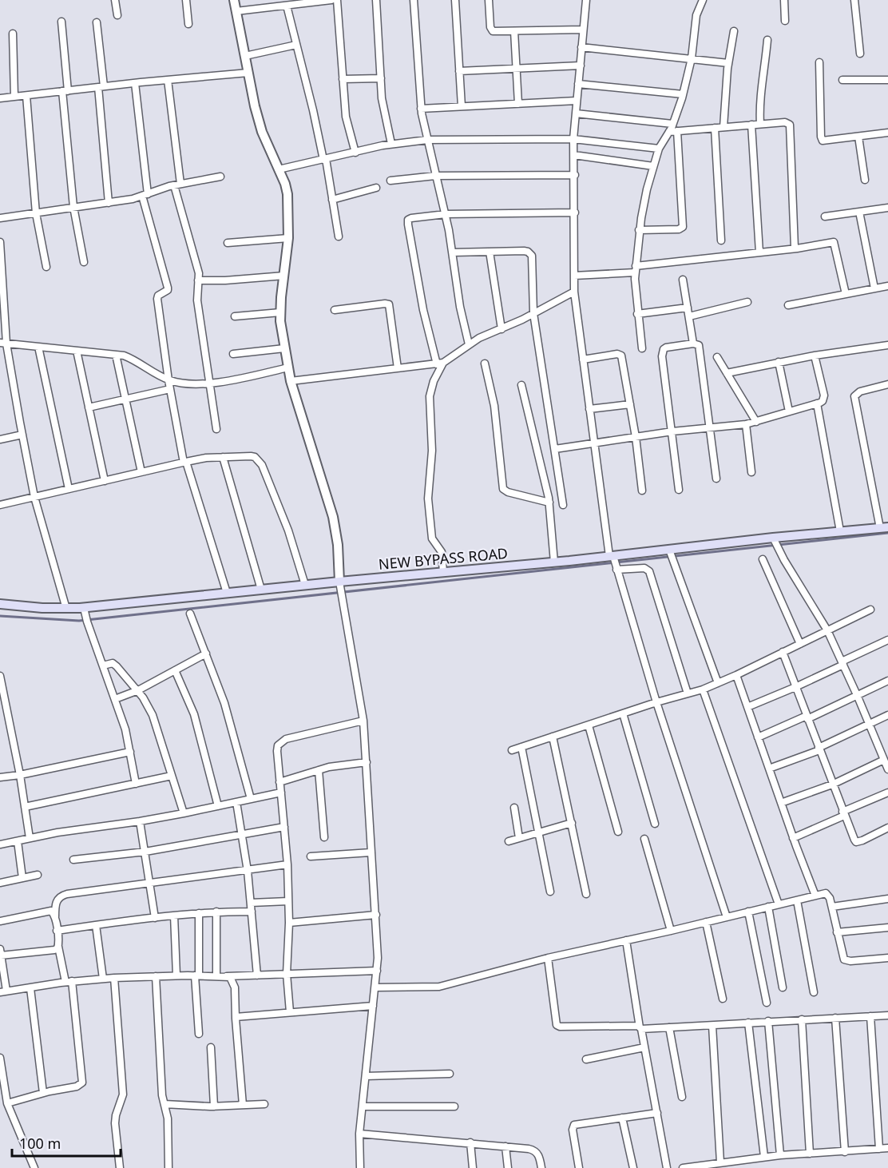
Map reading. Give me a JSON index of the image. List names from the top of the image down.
{
  "streets": {
    "main road": ["NEW BYPASS ROAD"]
  },
  "scale_bar": "100 m"
}
